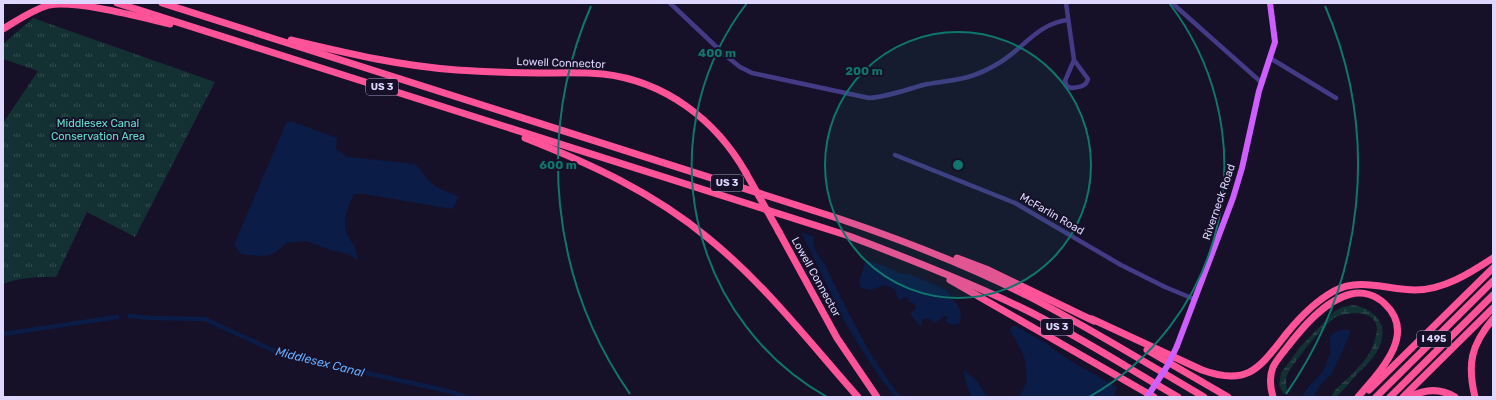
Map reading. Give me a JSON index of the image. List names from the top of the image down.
{
  "streets": {
    "highway": ["Lowell Connector", "US 3", "I 495"],
    "main road": ["Riverneck Road"],
    "street": ["McFarlin Road"]
  },
  "crossings": [
    ["Lowell Connector", "US 3"],
    ["Riverneck Road", "McFarlin Road"]
  ],
  "water": ["Middlesex Canal"],
  "parks": ["Middlesex Canal Conservation Area"],
  "rings": ["400 m", "200 m", "600 m"]
}
